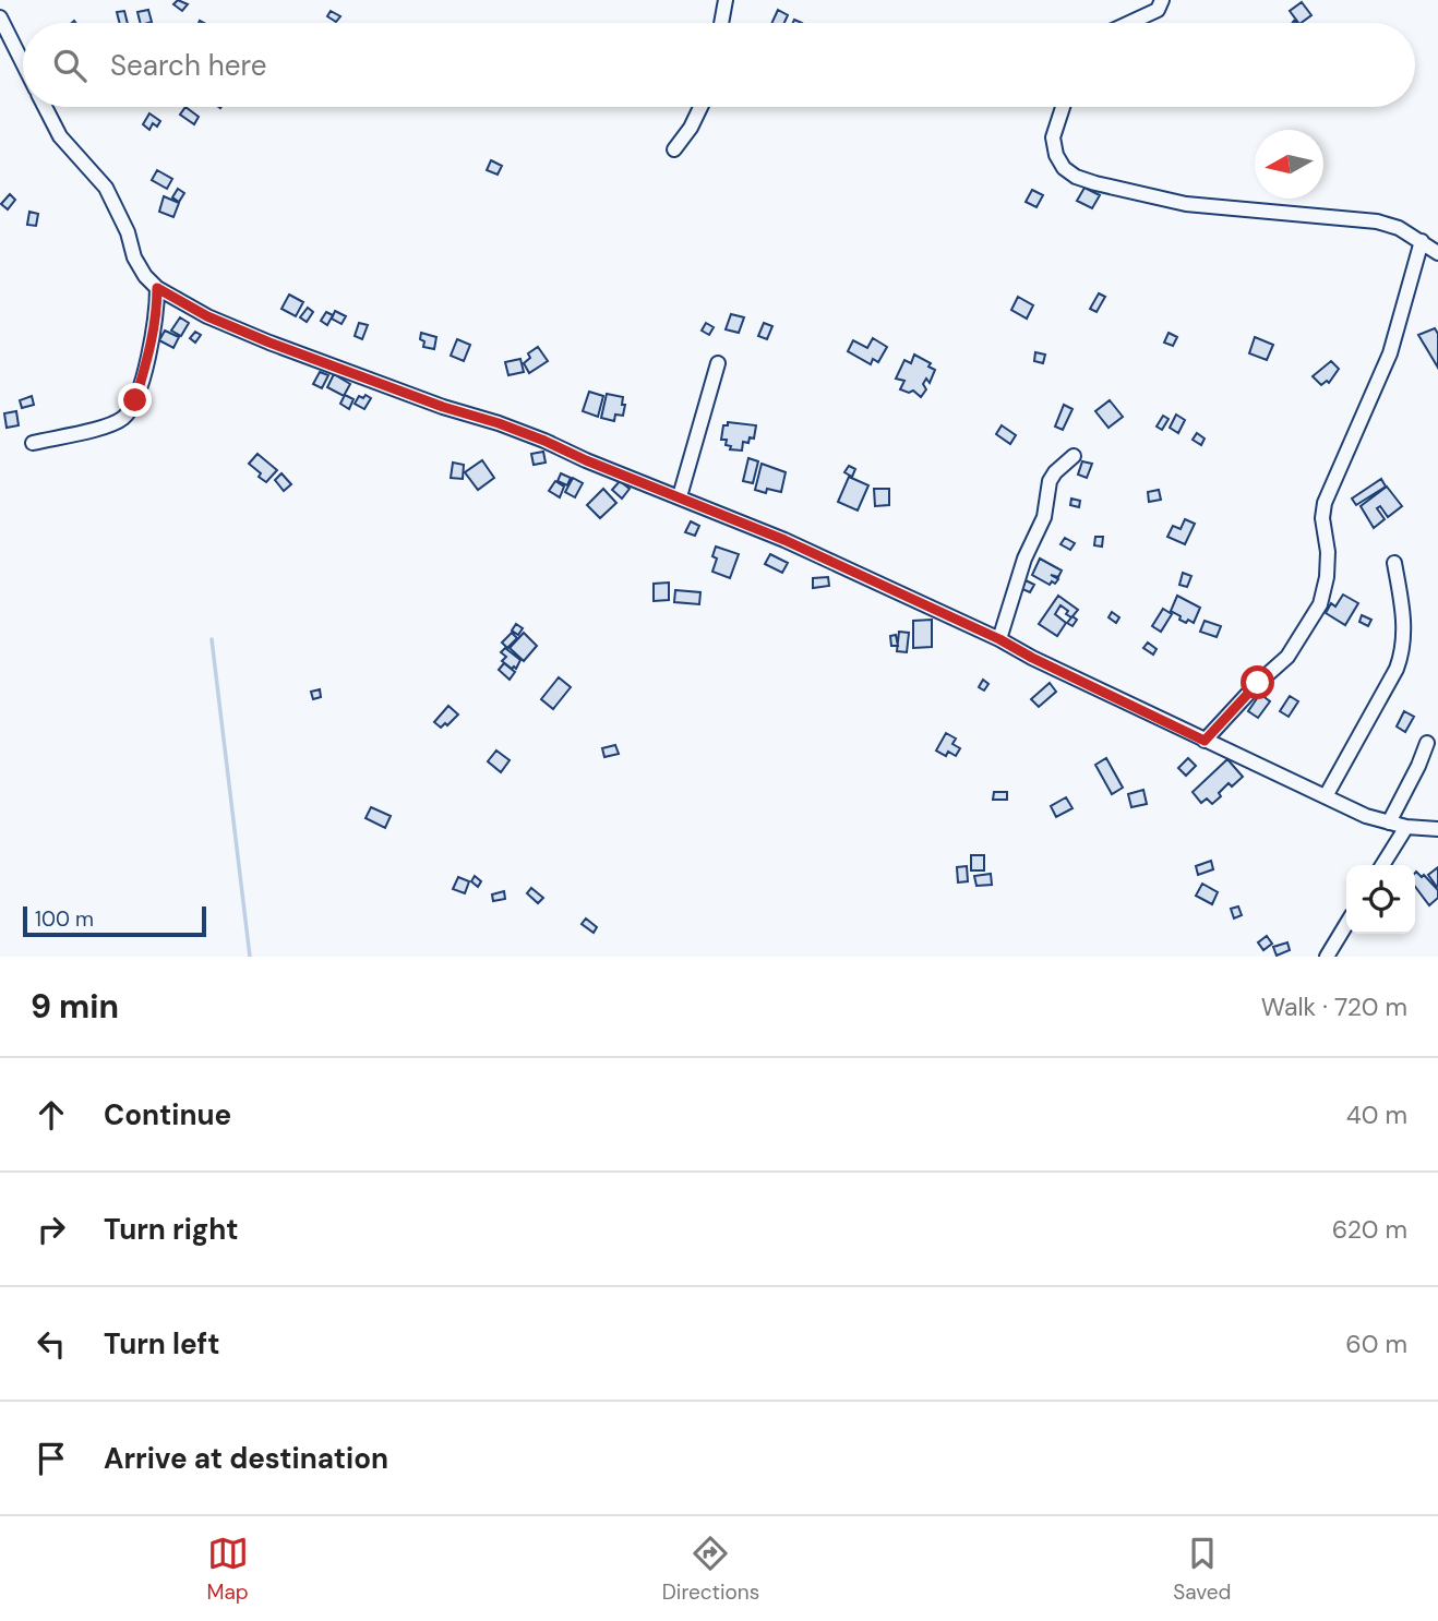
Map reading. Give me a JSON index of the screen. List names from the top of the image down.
{
  "scale_bar": "100 m",
  "north": "left",
  "page": {
    "search": "Search here",
    "scale": "100 m",
    "heading": ["9 min", "Walk · 720 m"],
    "list": [
      ["Continue", "40 m"],
      ["Turn right", "620 m"],
      ["Turn left", "60 m"],
      "Arrive at destination"
    ],
    "nav": ["Map", "Directions", "Saved"]
  }
}
